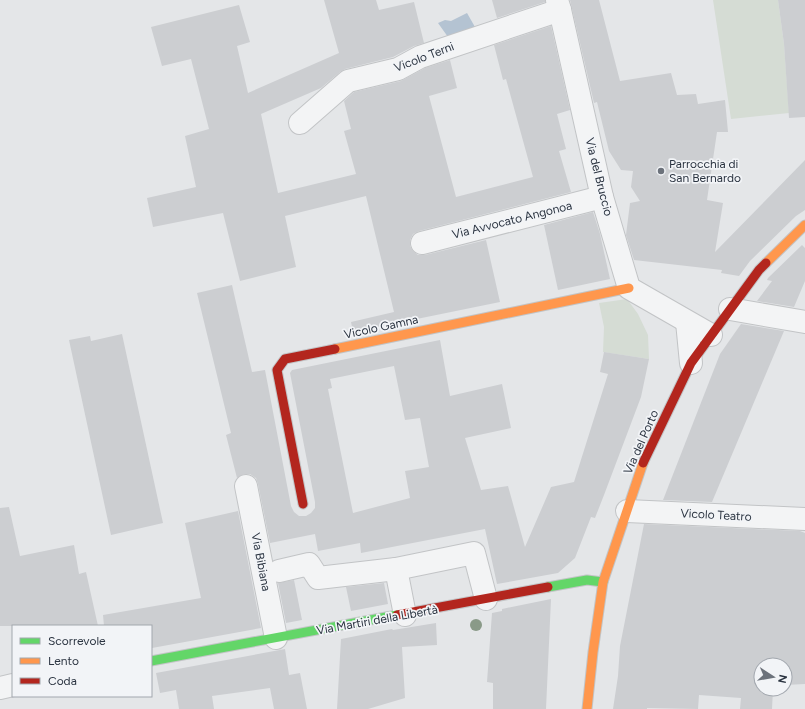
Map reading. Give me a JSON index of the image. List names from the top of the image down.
{
  "streets": {
    "street": [
      "Vicolo Terni",
      "Via del Bruccio",
      "Via Avvocato Angonoa",
      "Vicolo Gamna",
      "Via del Porto",
      "Vicolo Teatro",
      "Via Bibiana",
      "Via Martiri della Libertà"
    ]
  },
  "crossings": [
    ["Vicolo Terni", "Via del Bruccio"],
    ["Via del Bruccio", "Via Avvocato Angonoa"],
    ["Via del Bruccio", "Vicolo Gamna"],
    ["Via del Porto", "Vicolo Teatro"],
    ["Via del Porto", "Via Martiri della Libertà"],
    ["Via Bibiana", "Via Martiri della Libertà"]
  ],
  "places": ["Parrocchia di San Bernardo"],
  "legend": ["Scorrevole", "Lento", "Coda"],
  "north": "right"
}
